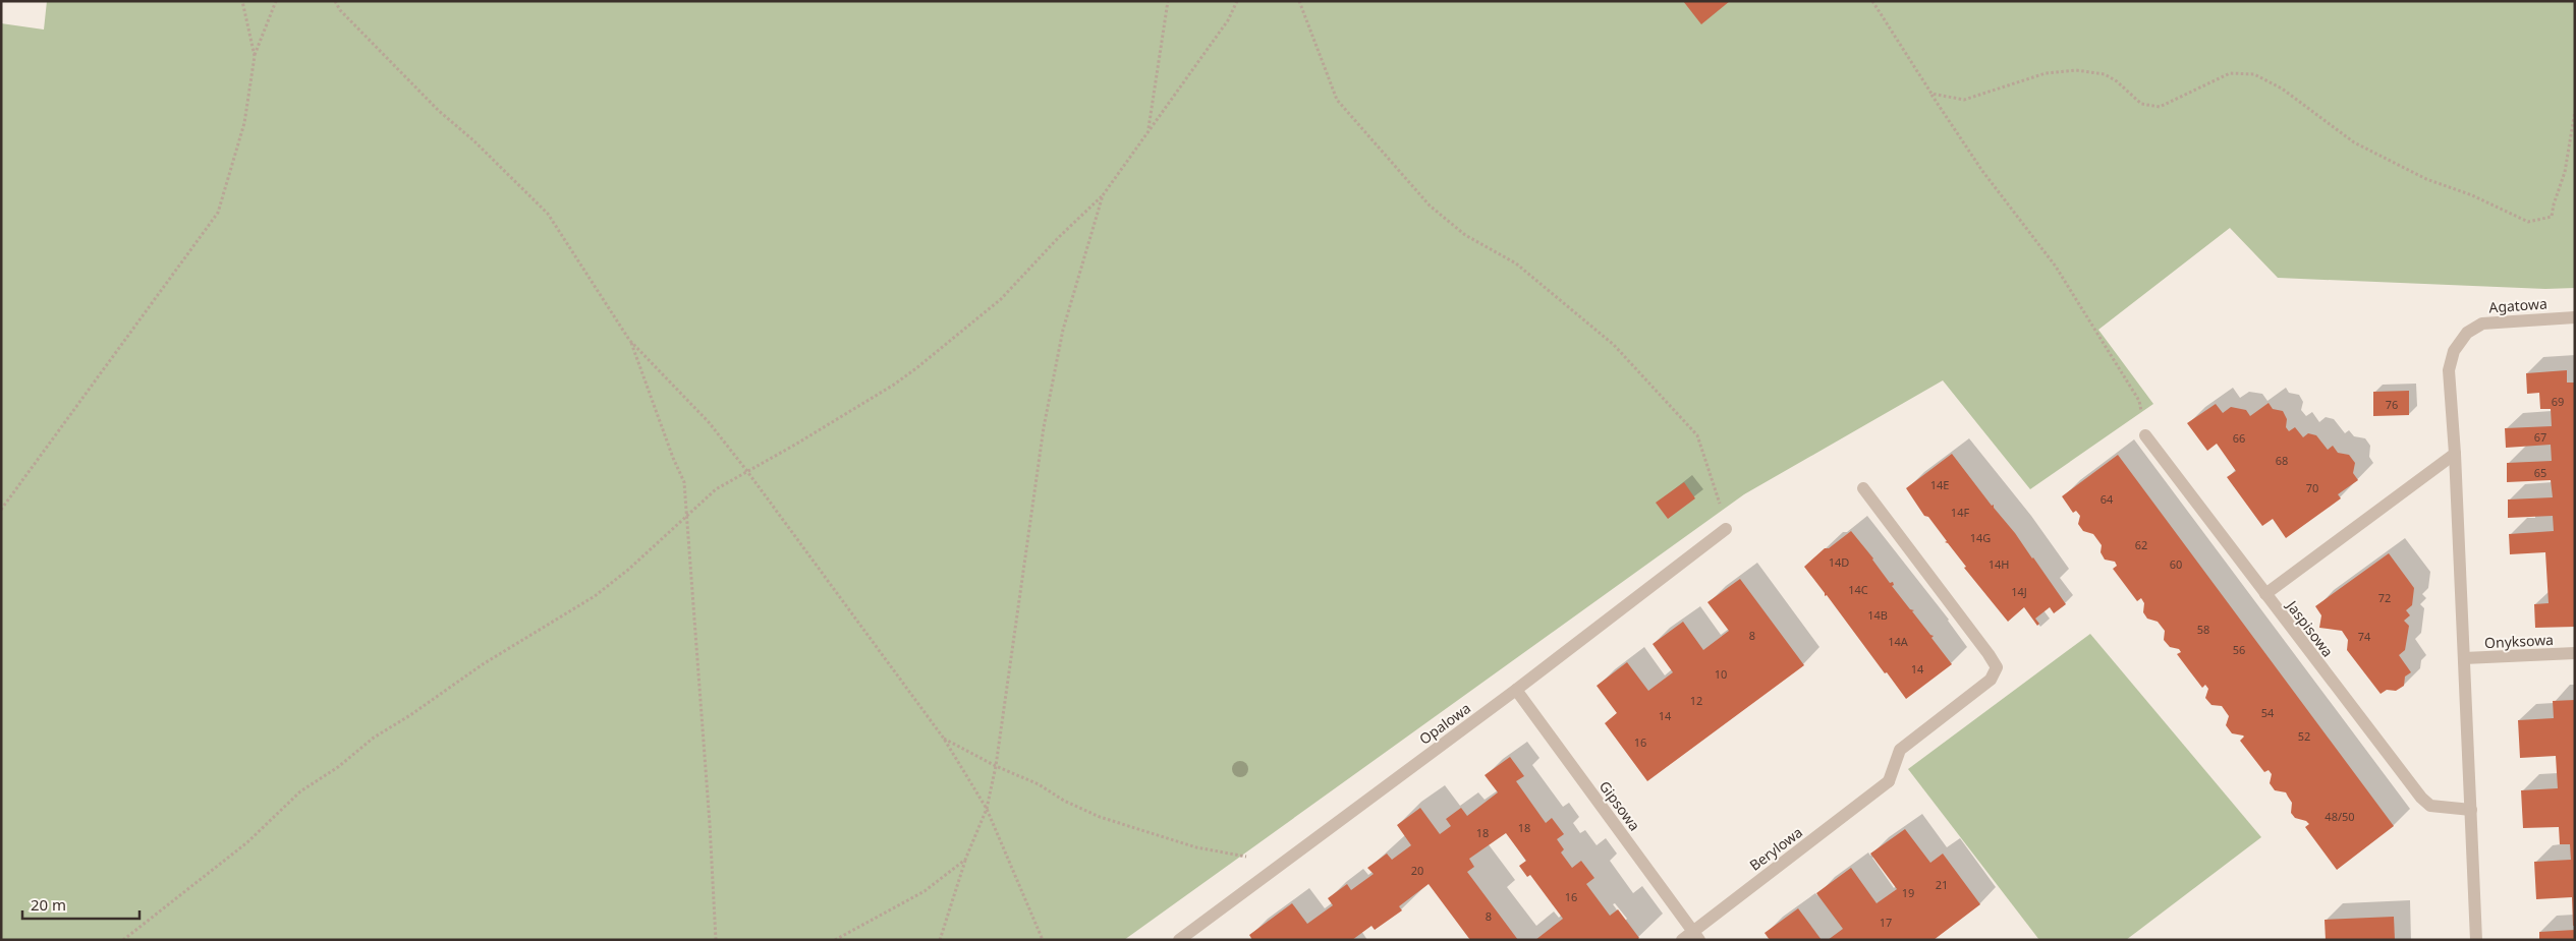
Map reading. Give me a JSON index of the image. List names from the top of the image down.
{
  "streets": {
    "street": [
      "Agatowa",
      "Jaspisowa",
      "Onyksowa",
      "Opalowa",
      "Gipsowa",
      "Berylowa"
    ]
  },
  "crossings": [
    ["Opalowa", "Gipsowa"],
    ["Gipsowa", "Berylowa"]
  ],
  "house_numbers": [
    "69",
    "76",
    "67",
    "66",
    "68",
    "65",
    "14E",
    "70",
    "64",
    "14F",
    "14G",
    "62",
    "14D",
    "14H",
    "60",
    "14C",
    "14J",
    "72",
    "14B",
    "58",
    "8",
    "74",
    "14A",
    "56",
    "14",
    "10",
    "12",
    "54",
    "14",
    "52",
    "16",
    "48/50",
    "18",
    "18",
    "20",
    "21",
    "19",
    "16",
    "8",
    "17"
  ],
  "scale_bar": "20 m"
}
